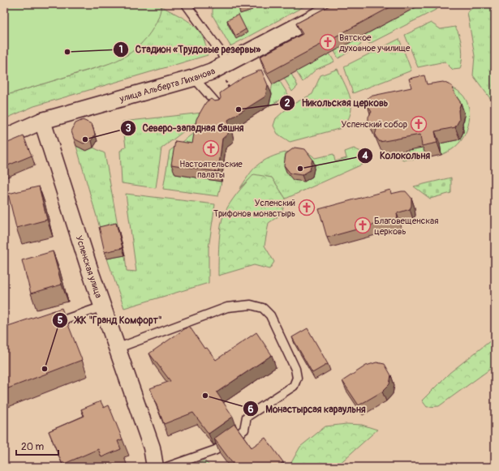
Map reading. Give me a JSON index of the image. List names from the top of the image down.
{
  "streets": {
    "street": ["улица Альберта Лиханова", "Успенская улица"]
  },
  "crossings": [
    ["улица Альберта Лиханова", "Успенская улица"]
  ],
  "places": {
    "church": [
      "Вятское духовное училище",
      "Успенский собор",
      "Настоятельские палаты",
      "Успенский Трифонов монастырь",
      "Благовещенская церковь"
    ],
    "other": [
      "Стадион «Трудовые резервы»",
      "Никольская церковь",
      "Северо-западная башня",
      "Колокольня",
      "ЖК \"Гранд Комфорт\"",
      "Монастырсая караульня"
    ]
  },
  "scale_bar": "20 m"
}
